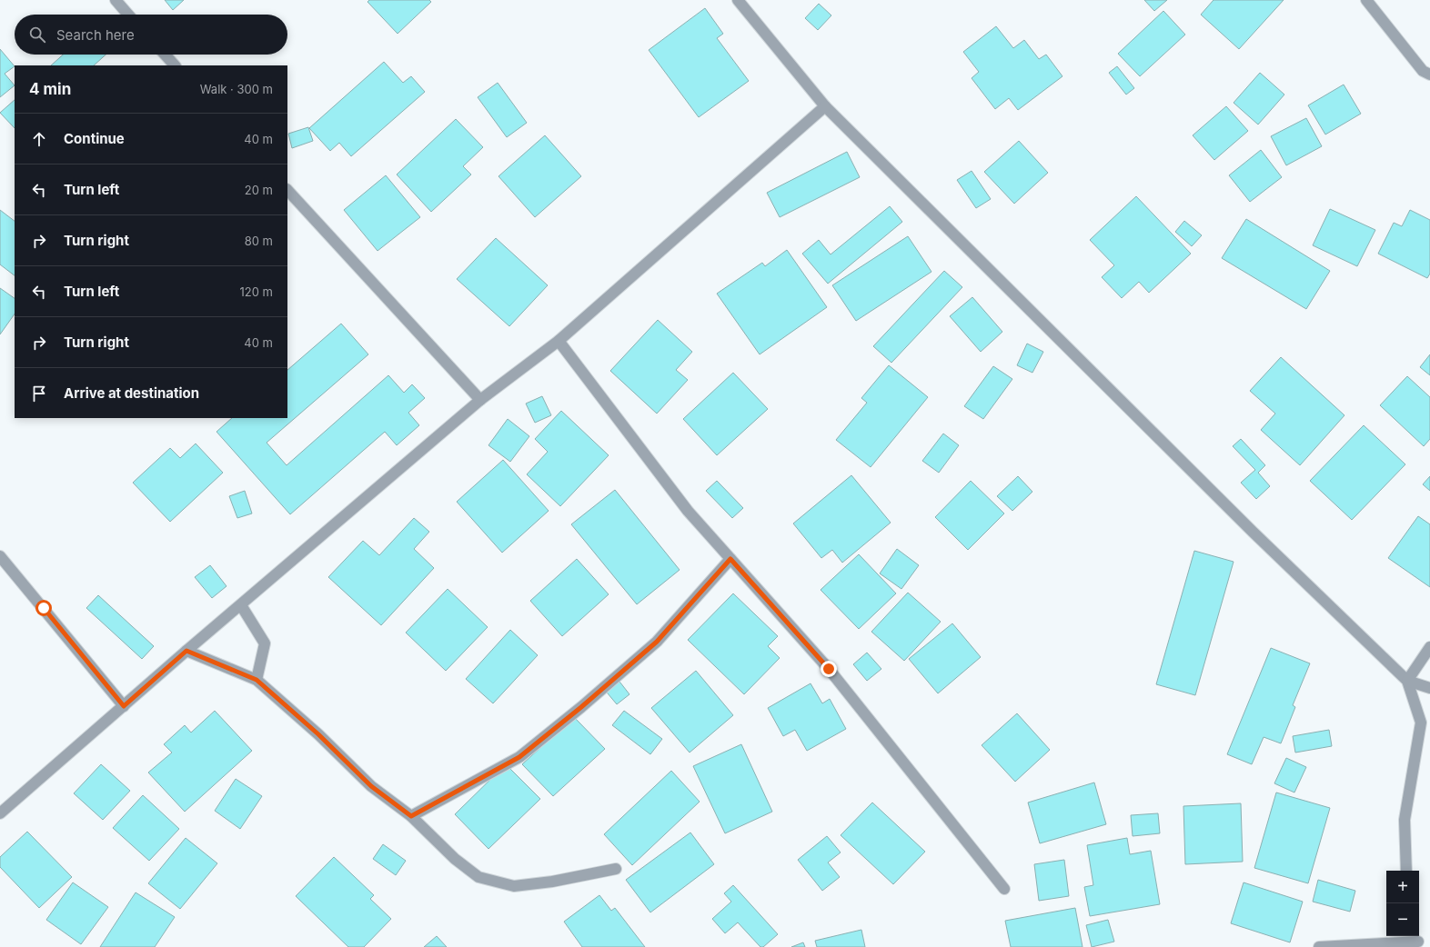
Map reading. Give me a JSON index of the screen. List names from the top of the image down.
{
  "page": {
    "search": "Search here",
    "heading": ["4 min", "Walk · 300 m"],
    "list": [
      ["Continue", "40 m"],
      ["Turn left", "20 m"],
      ["Turn right", "80 m"],
      ["Turn left", "120 m"],
      ["Turn right", "40 m"],
      "Arrive at destination"
    ],
    "map_buttons": ["+", "−"]
  }
}
